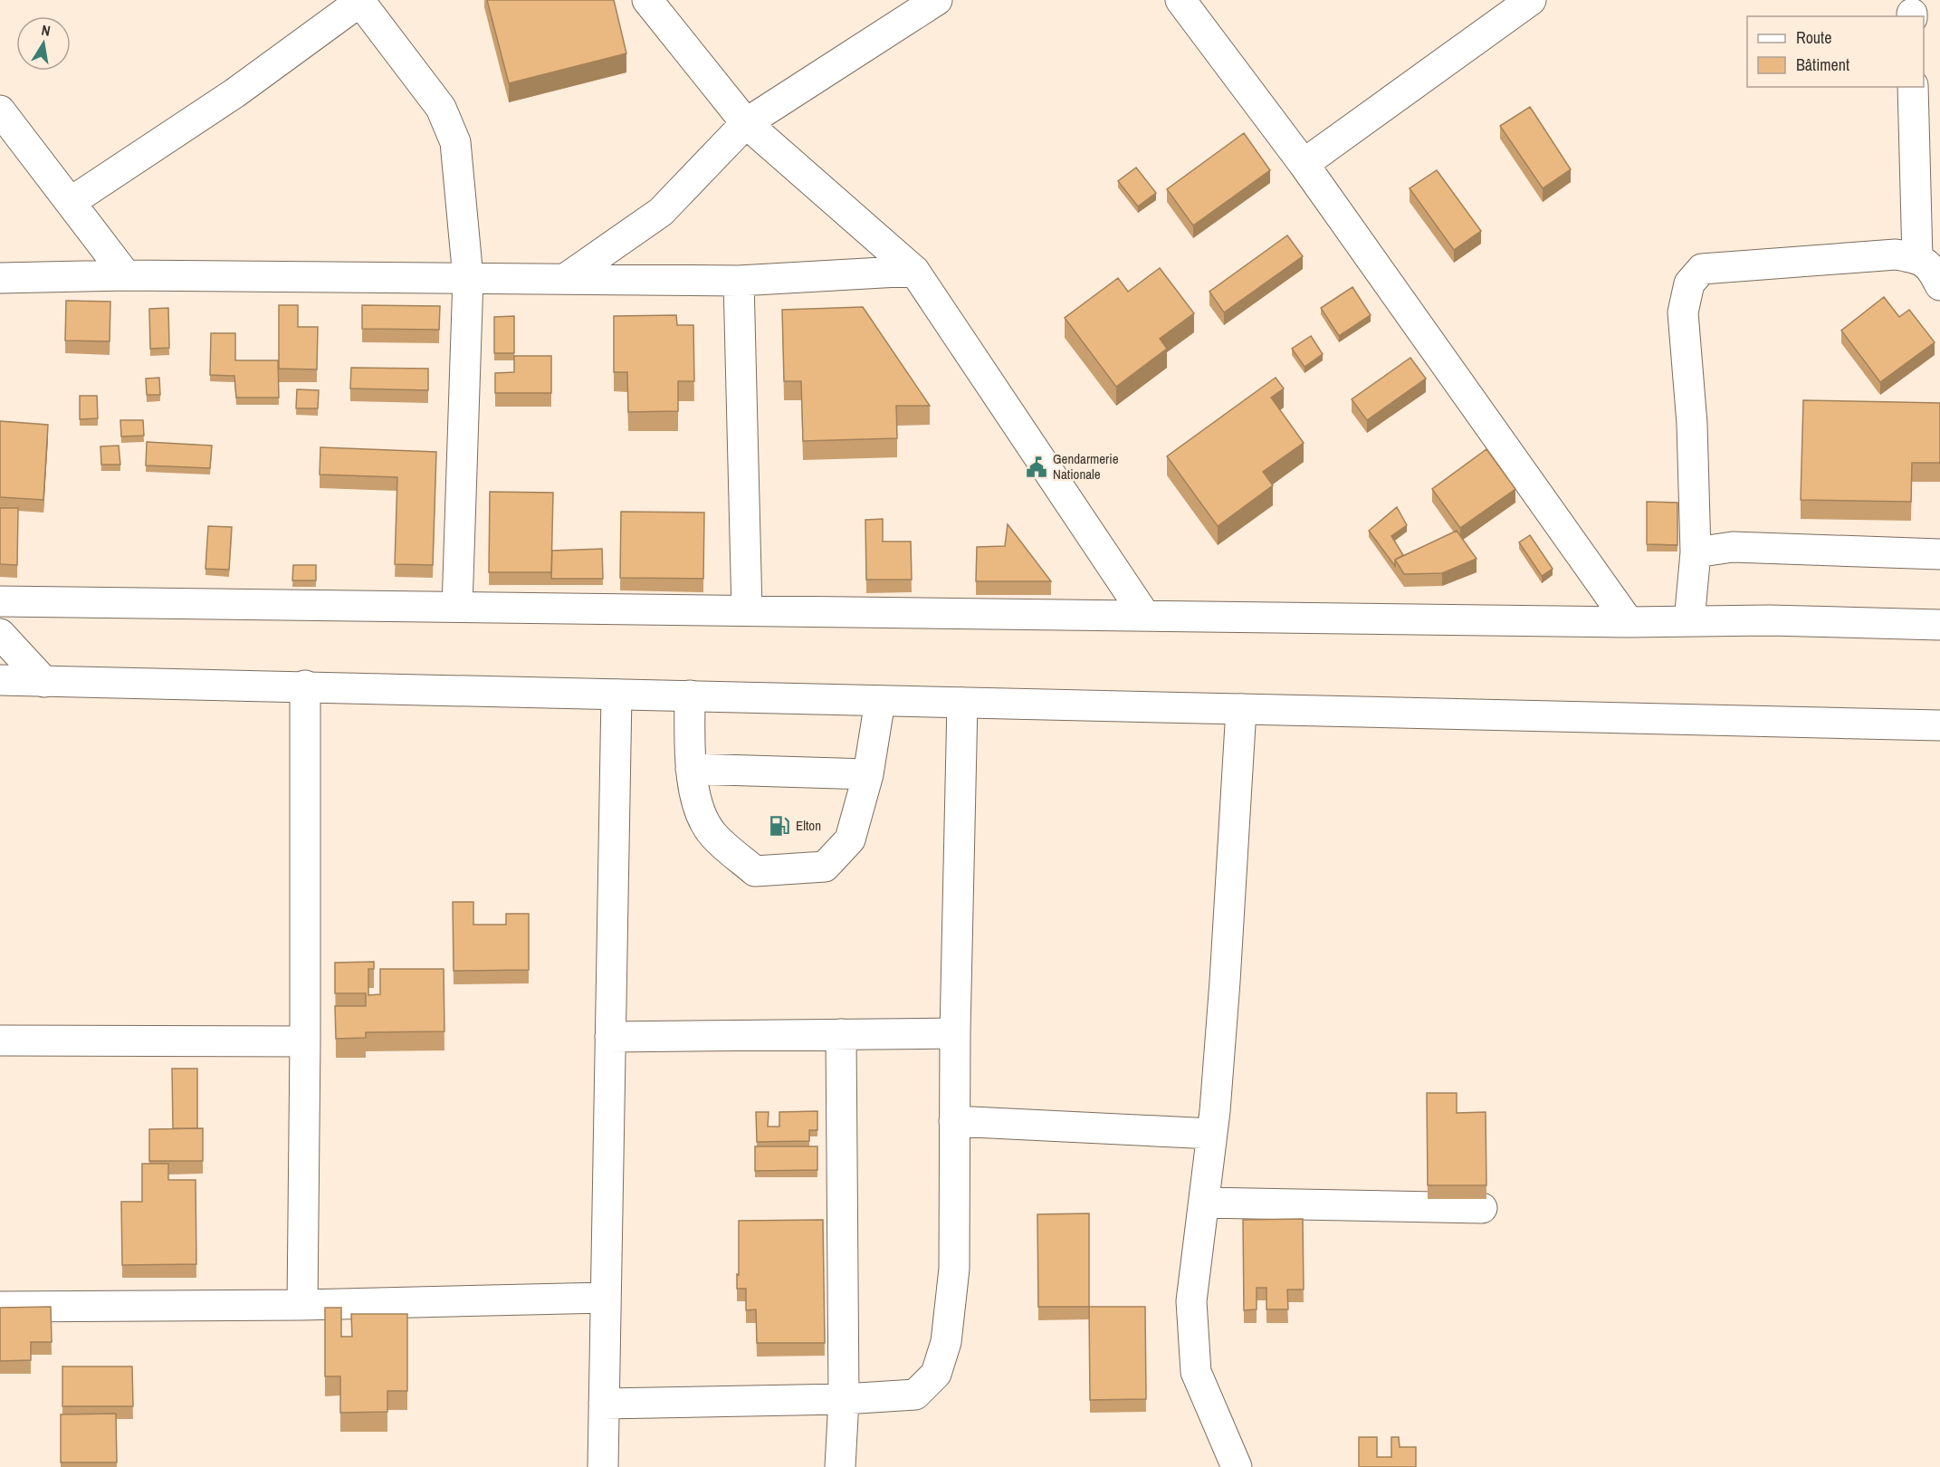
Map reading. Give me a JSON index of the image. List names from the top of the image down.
{
  "places": {
    "public building": ["Gendarmerie Nationale"],
    "fuel station": ["Elton"]
  },
  "legend": ["Route", "Bâtiment"],
  "north": "top"
}
